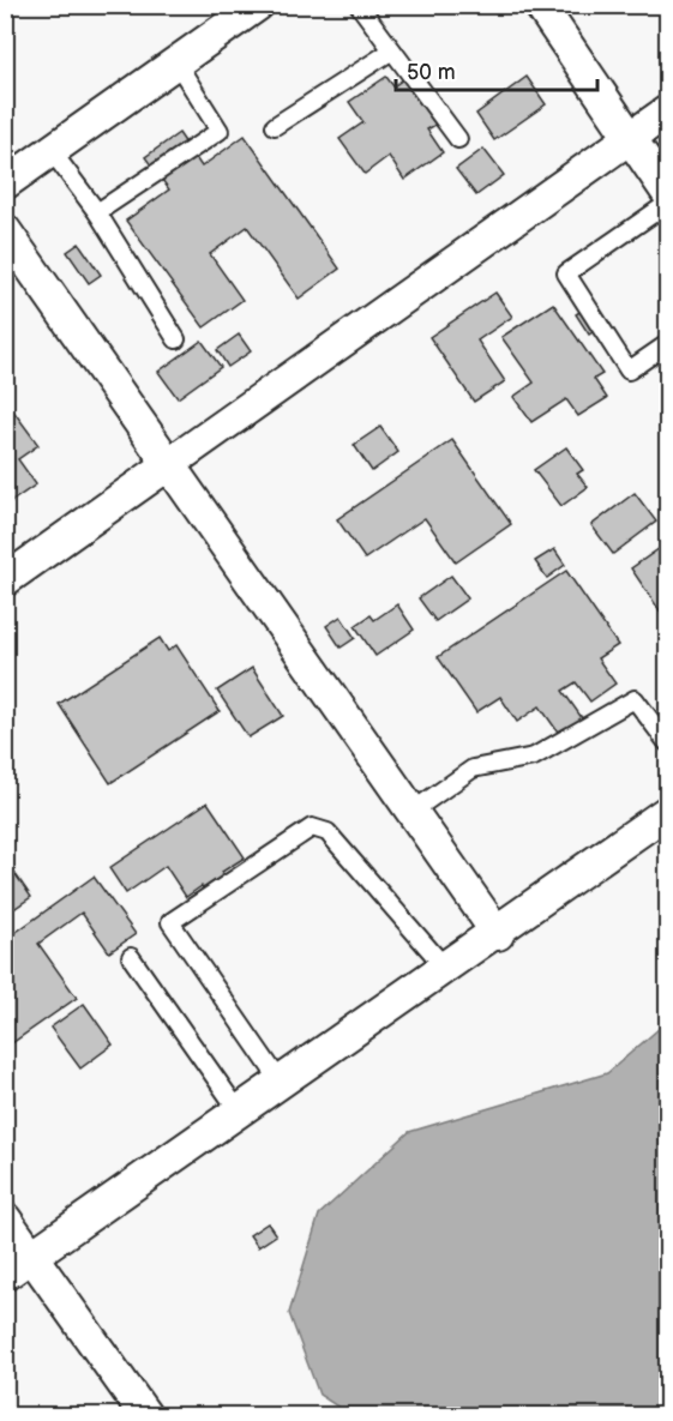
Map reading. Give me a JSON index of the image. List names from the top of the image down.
{
  "scale_bar": "50 m"
}
